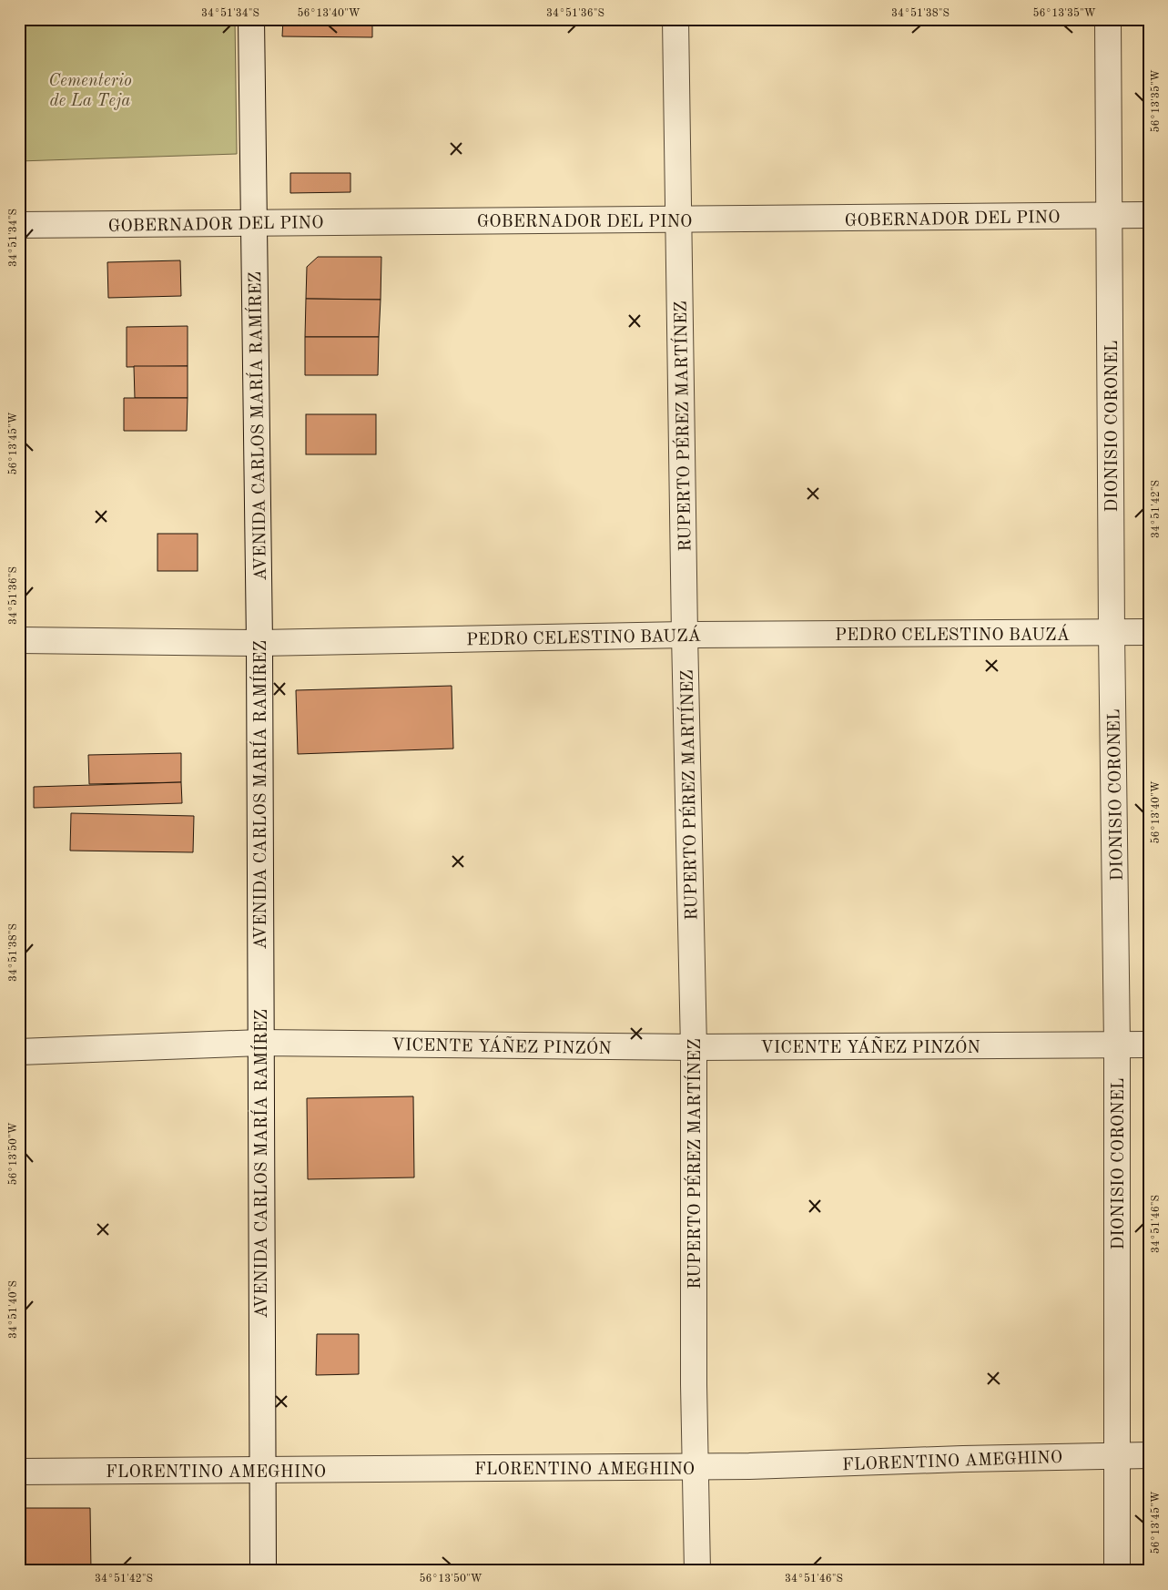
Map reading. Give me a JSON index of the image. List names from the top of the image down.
{
  "streets": {
    "street": [
      "GOBERNADOR DEL PINO",
      "AVENIDA CARLOS MARÍA RAMÍREZ",
      "RUPERTO PÉREZ MARTÍNEZ",
      "DIONISIO CORONEL",
      "PEDRO CELESTINO BAUZÁ",
      "VICENTE YÁÑEZ PINZÓN",
      "FLORENTINO AMEGHINO"
    ]
  },
  "crossings": [
    ["GOBERNADOR DEL PINO", "AVENIDA CARLOS MARÍA RAMÍREZ"],
    ["GOBERNADOR DEL PINO", "RUPERTO PÉREZ MARTÍNEZ"],
    ["GOBERNADOR DEL PINO", "DIONISIO CORONEL"],
    ["AVENIDA CARLOS MARÍA RAMÍREZ", "PEDRO CELESTINO BAUZÁ"],
    ["AVENIDA CARLOS MARÍA RAMÍREZ", "VICENTE YÁÑEZ PINZÓN"],
    ["AVENIDA CARLOS MARÍA RAMÍREZ", "FLORENTINO AMEGHINO"],
    ["RUPERTO PÉREZ MARTÍNEZ", "PEDRO CELESTINO BAUZÁ"],
    ["RUPERTO PÉREZ MARTÍNEZ", "VICENTE YÁÑEZ PINZÓN"],
    ["RUPERTO PÉREZ MARTÍNEZ", "FLORENTINO AMEGHINO"],
    ["DIONISIO CORONEL", "PEDRO CELESTINO BAUZÁ"],
    ["DIONISIO CORONEL", "VICENTE YÁÑEZ PINZÓN"],
    ["DIONISIO CORONEL", "FLORENTINO AMEGHINO"]
  ],
  "parks": ["Cementerio de La Teja"],
  "coordinates": [
    "34°51'34\"S",
    "56°13'40\"W",
    "34°51'36\"S",
    "34°51'38\"S",
    "56°13'35\"W",
    "56°13'45\"W",
    "34°51'42\"S",
    "56°13'50\"W",
    "34°51'46\"S",
    "34°51'40\"S"
  ]
}
